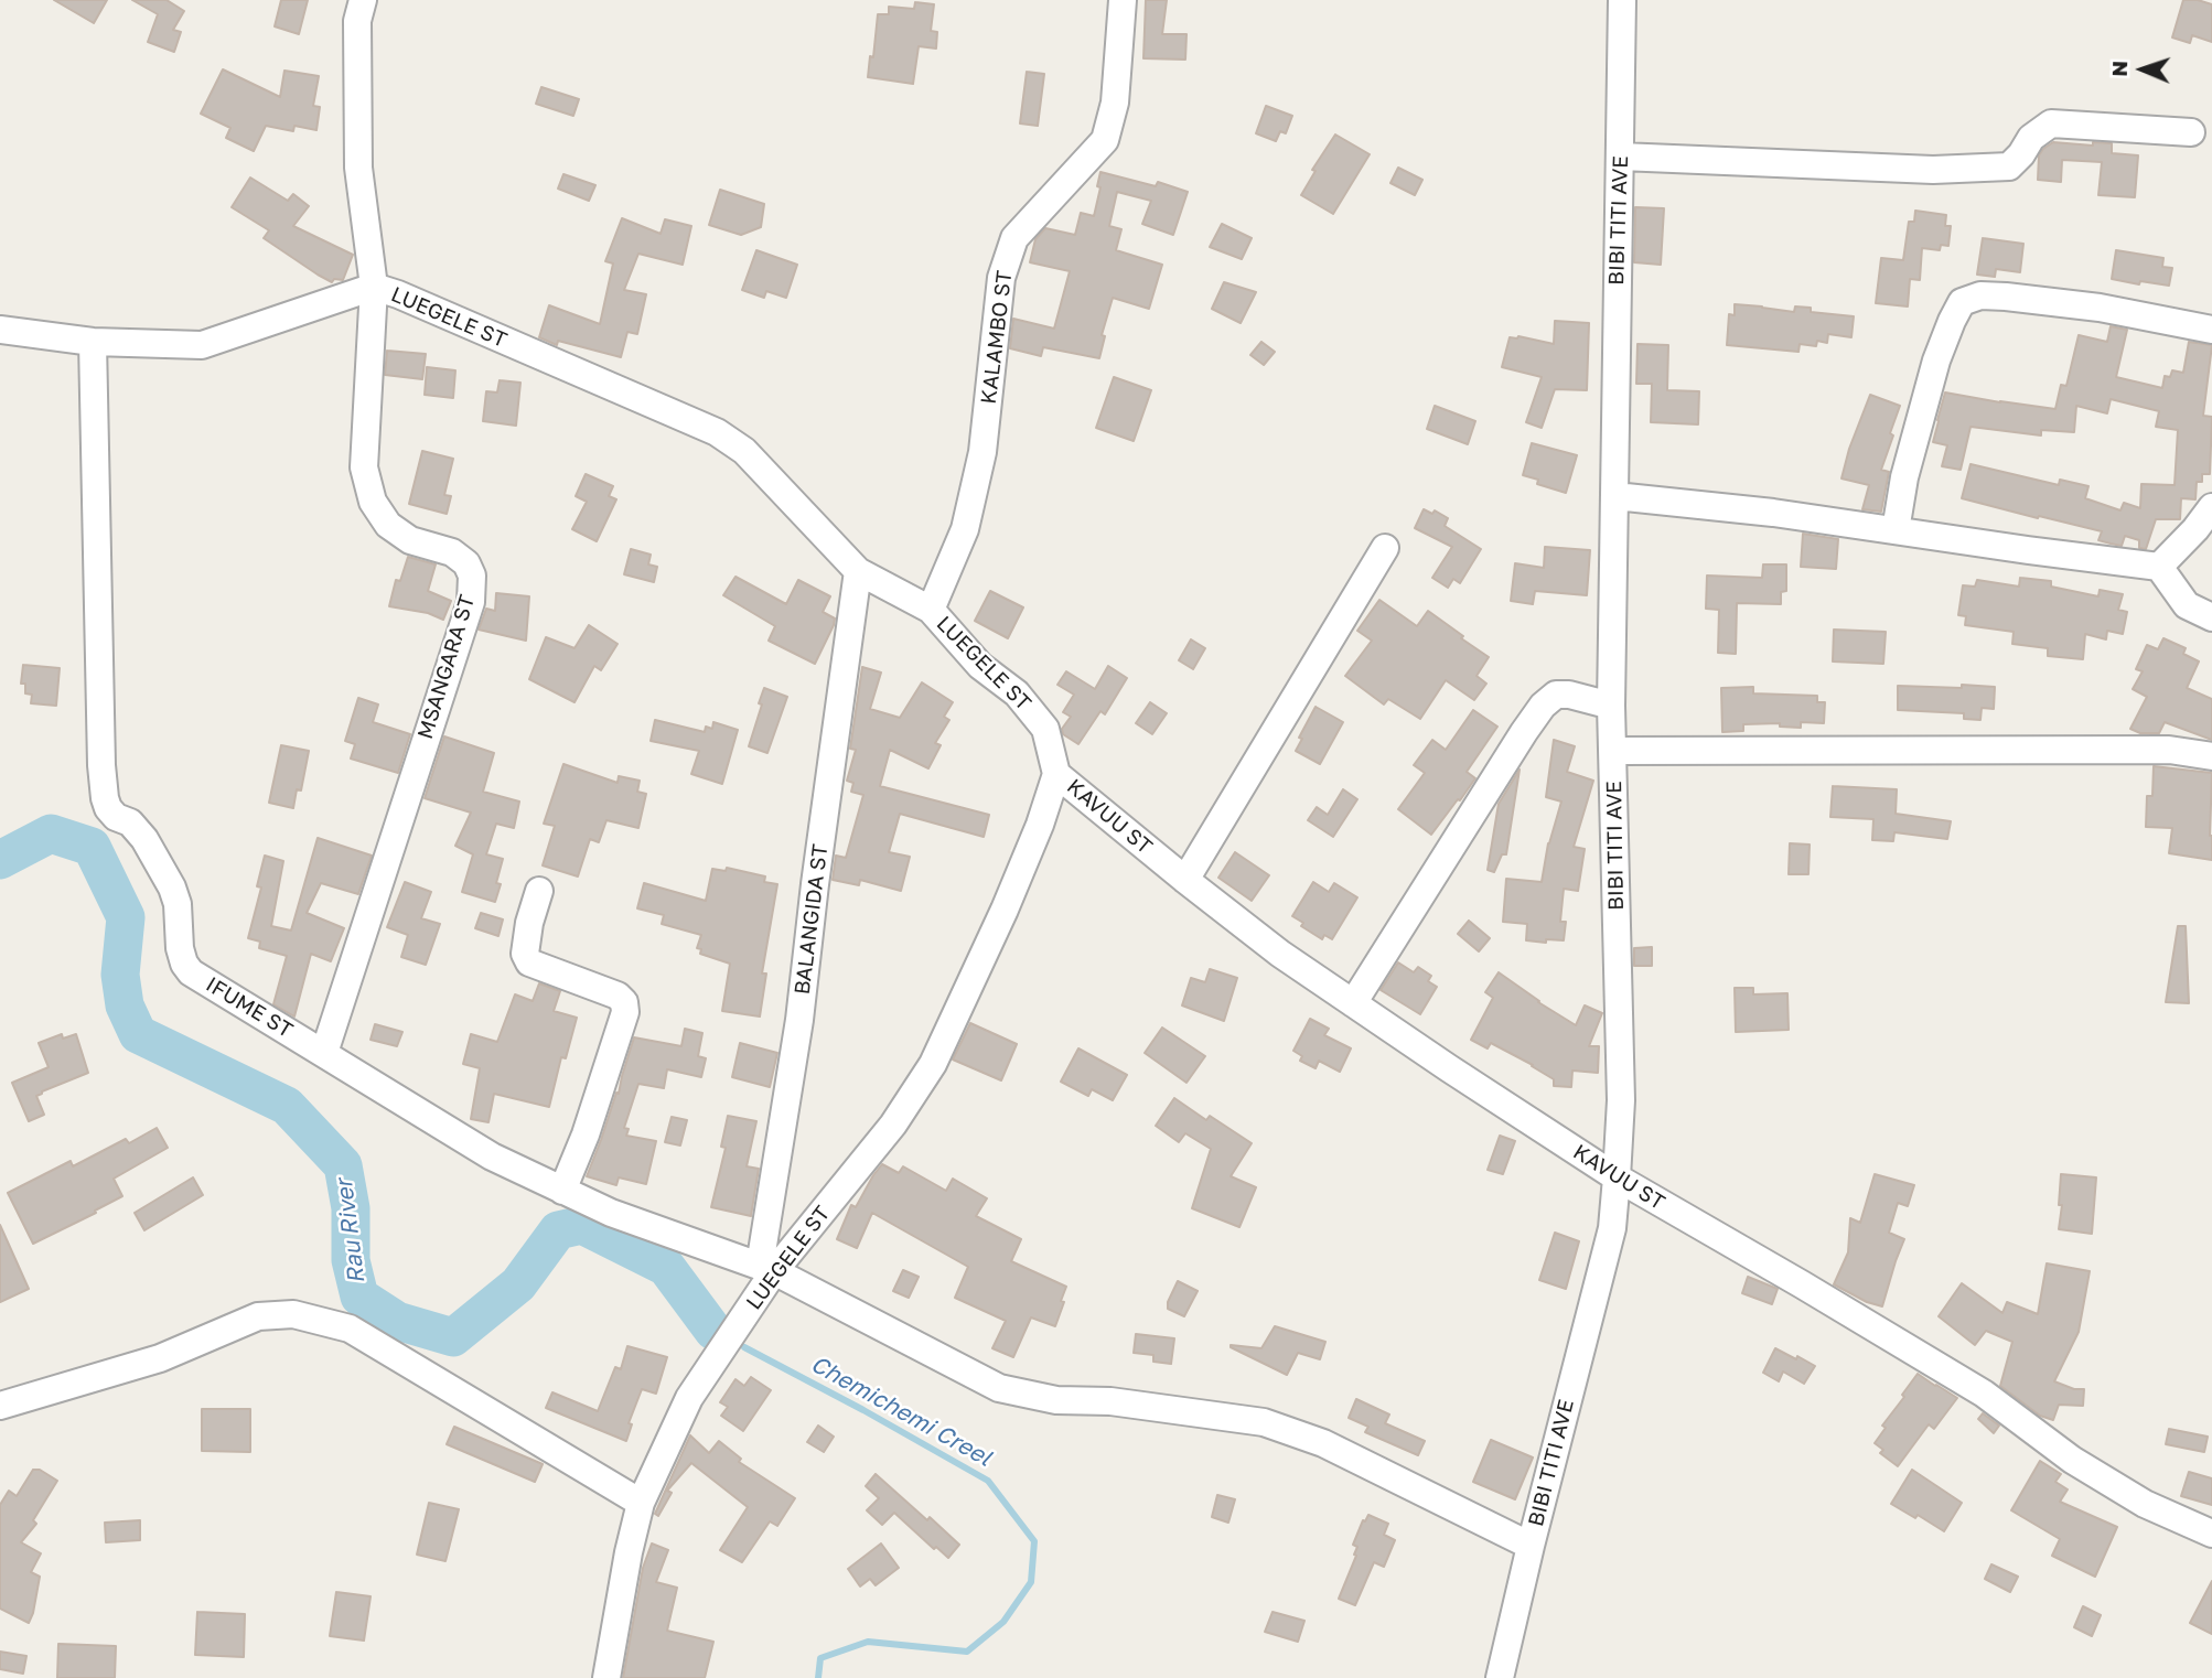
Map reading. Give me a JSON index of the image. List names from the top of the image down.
{
  "streets": {
    "street": [
      "BIBI TITI AVE",
      "LUEGELE ST",
      "KALAMBO ST",
      "MSANGARA ST",
      "KAVUU ST",
      "BALANGIDA ST",
      "IFUME ST"
    ]
  },
  "crossings": [
    ["BIBI TITI AVE", "KAVUU ST"],
    ["BIBI TITI AVE", "IFUME ST"],
    ["LUEGELE ST", "KALAMBO ST"],
    ["LUEGELE ST", "MSANGARA ST"],
    ["LUEGELE ST", "KAVUU ST"],
    ["LUEGELE ST", "BALANGIDA ST"],
    ["LUEGELE ST", "IFUME ST"],
    ["MSANGARA ST", "IFUME ST"],
    ["BALANGIDA ST", "IFUME ST"]
  ],
  "water": ["Rau River", "Chemichemi Creel"],
  "north": "left"
}
